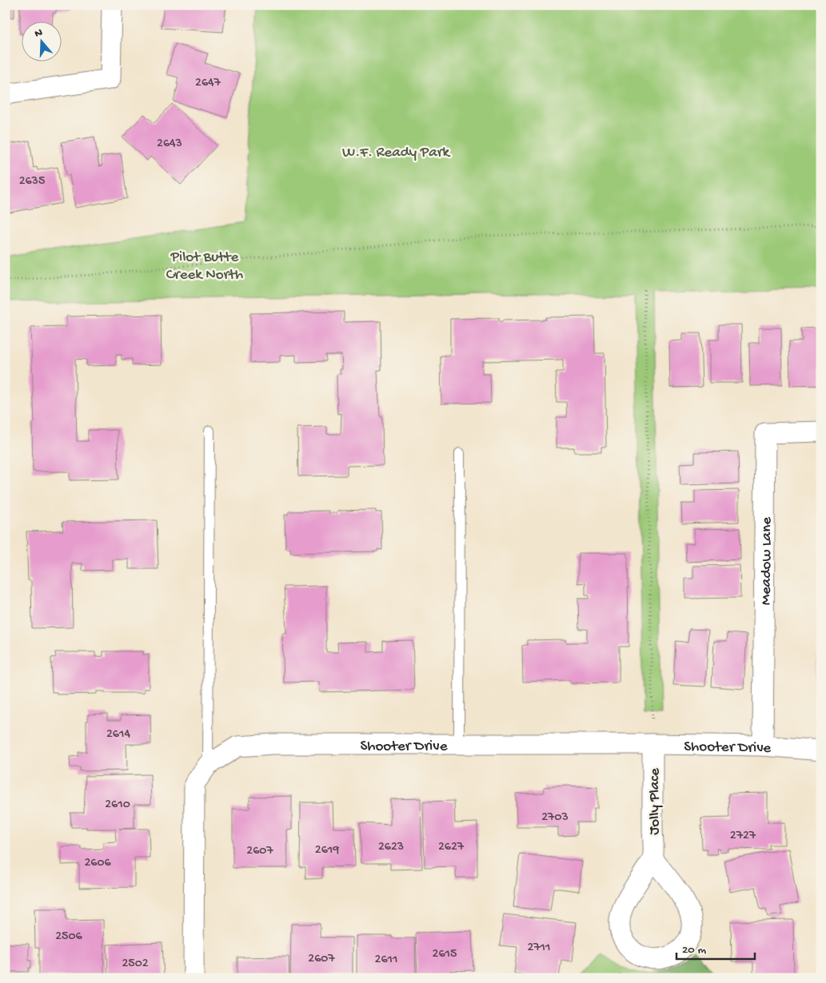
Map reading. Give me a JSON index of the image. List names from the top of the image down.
{
  "streets": {
    "street": ["Meadow Lane", "Shooter Drive", "Jolly Place"]
  },
  "crossings": [
    ["Meadow Lane", "Shooter Drive"],
    ["Shooter Drive", "Jolly Place"]
  ],
  "parks": ["W.F. Ready Park", "Pilot Butte Creek North"],
  "house_numbers": [
    "2647",
    "2643",
    "2635",
    "2614",
    "2610",
    "2703",
    "2727",
    "2623",
    "2627",
    "2619",
    "2607",
    "2606",
    "2506",
    "2711",
    "2615",
    "2607",
    "2611",
    "2502"
  ],
  "scale_bar": "20 m",
  "north": "top"
}
